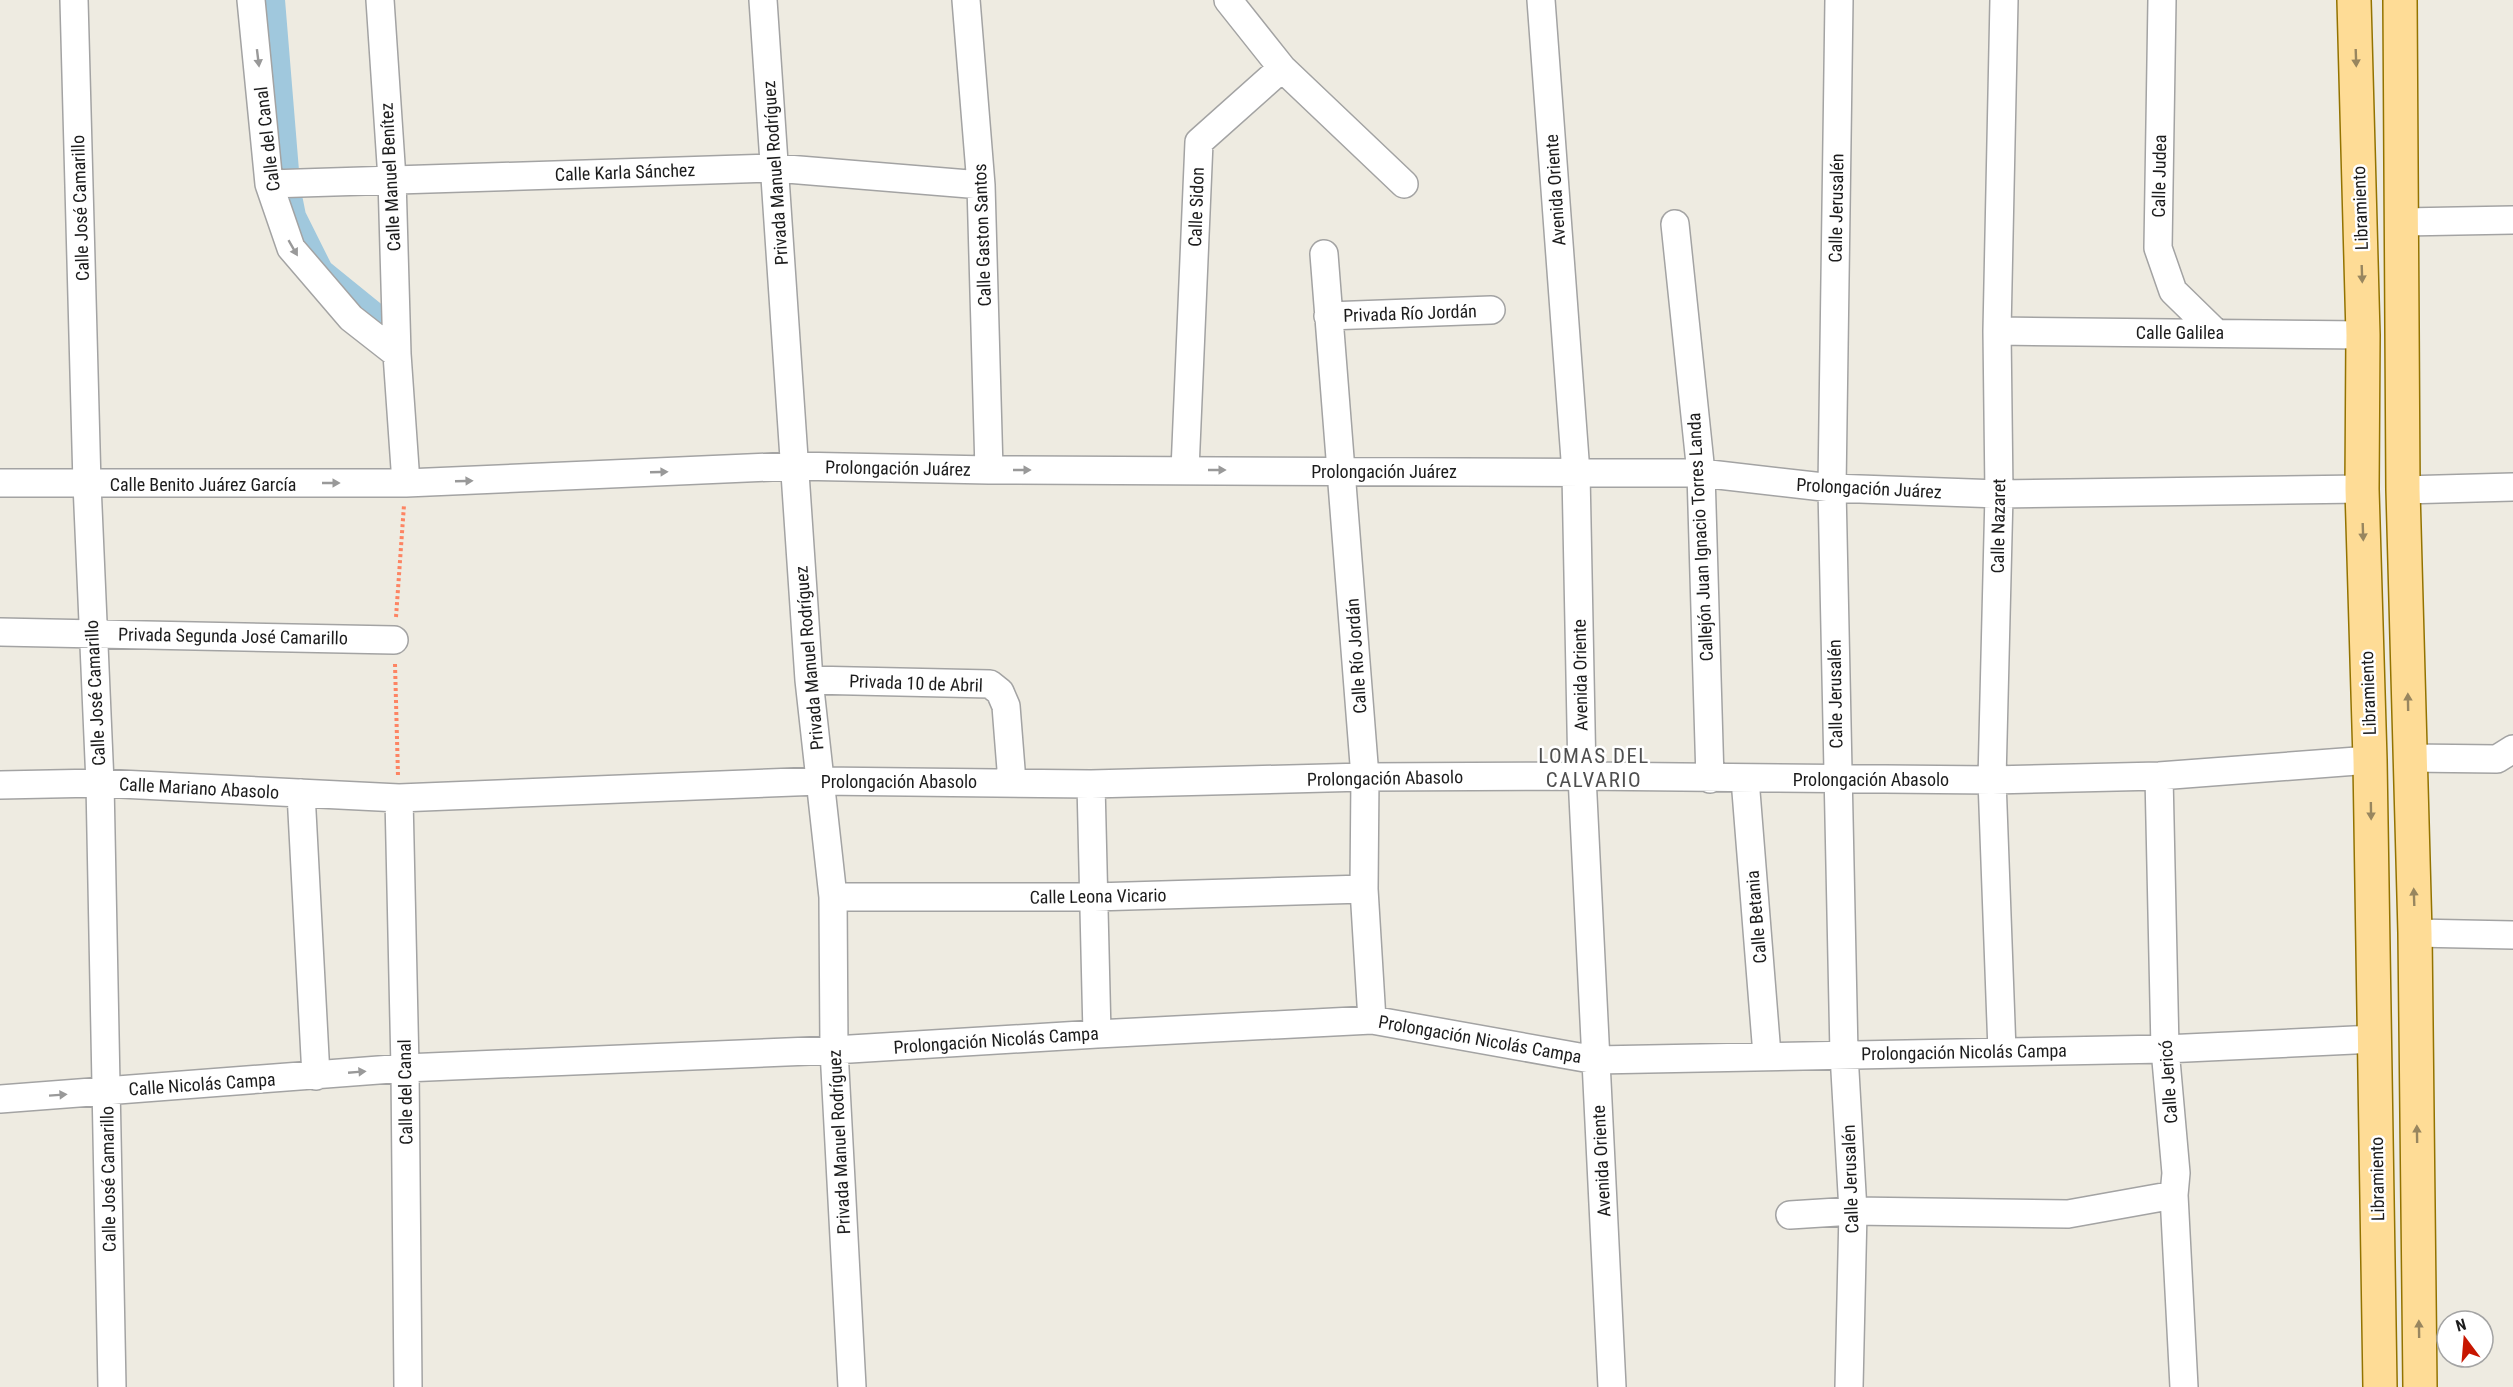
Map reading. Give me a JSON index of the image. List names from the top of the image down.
{
  "streets": {
    "main road": ["Libramiento"],
    "street": [
      "Calle del Canal",
      "Calle Karla Sánchez",
      "Privada Manuel Rodríguez",
      "Calle Judea",
      "Calle Manuel Benítez",
      "Avenida Oriente",
      "Calle Sidon",
      "Calle José Camarillo",
      "Calle Jerusalén",
      "Calle Gaston Santos",
      "Privada Río Jordán",
      "Calle Galilea",
      "Prolongación Juárez",
      "Calle Benito Juárez García",
      "Calle Nazaret",
      "Callejón Juan Ignacio Torres Landa",
      "Privada Segunda José Camarillo",
      "Calle Río Jordán",
      "Privada 10 de Abril",
      "Prolongación Abasolo",
      "Calle Mariano Abasolo",
      "Calle Leona Vicario",
      "Calle Betania",
      "Prolongación Nicolás Campa",
      "Calle Jericó",
      "Calle Nicolás Campa"
    ]
  },
  "crossings": [
    ["Calle del Canal", "Calle Karla Sánchez"],
    ["Calle del Canal", "Calle Manuel Benítez"],
    ["Calle del Canal", "Prolongación Abasolo"],
    ["Calle del Canal", "Calle Mariano Abasolo"],
    ["Calle del Canal", "Prolongación Nicolás Campa"],
    ["Calle del Canal", "Calle Nicolás Campa"],
    ["Calle Karla Sánchez", "Privada Manuel Rodríguez"],
    ["Calle Karla Sánchez", "Calle Manuel Benítez"],
    ["Calle Karla Sánchez", "Calle Gaston Santos"],
    ["Privada Manuel Rodríguez", "Prolongación Juárez"],
    ["Privada Manuel Rodríguez", "Privada 10 de Abril"],
    ["Privada Manuel Rodríguez", "Prolongación Abasolo"],
    ["Privada Manuel Rodríguez", "Calle Leona Vicario"],
    ["Privada Manuel Rodríguez", "Prolongación Nicolás Campa"],
    ["Calle Judea", "Calle Galilea"],
    ["Avenida Oriente", "Prolongación Juárez"],
    ["Avenida Oriente", "Prolongación Abasolo"],
    ["Avenida Oriente", "Prolongación Nicolás Campa"],
    ["Calle Sidon", "Prolongación Juárez"],
    ["Calle José Camarillo", "Calle Benito Juárez García"],
    ["Calle José Camarillo", "Privada Segunda José Camarillo"],
    ["Calle José Camarillo", "Calle Mariano Abasolo"],
    ["Calle José Camarillo", "Calle Nicolás Campa"],
    ["Calle Jerusalén", "Prolongación Juárez"],
    ["Calle Jerusalén", "Prolongación Abasolo"],
    ["Calle Jerusalén", "Prolongación Nicolás Campa"],
    ["Libramiento", "Calle Galilea"],
    ["Libramiento", "Prolongación Juárez"],
    ["Libramiento", "Prolongación Abasolo"],
    ["Libramiento", "Prolongación Nicolás Campa"],
    ["Calle Gaston Santos", "Prolongación Juárez"],
    ["Privada Río Jordán", "Prolongación Juárez"],
    ["Privada Río Jordán", "Calle Río Jordán"],
    ["Calle Galilea", "Calle Nazaret"],
    ["Prolongación Juárez", "Calle Benito Juárez García"],
    ["Prolongación Juárez", "Calle Nazaret"],
    ["Prolongación Juárez", "Callejón Juan Ignacio Torres Landa"],
    ["Prolongación Juárez", "Calle Río Jordán"],
    ["Calle Nazaret", "Prolongación Abasolo"],
    ["Calle Nazaret", "Prolongación Nicolás Campa"],
    ["Callejón Juan Ignacio Torres Landa", "Prolongación Abasolo"],
    ["Calle Río Jordán", "Prolongación Abasolo"],
    ["Calle Río Jordán", "Calle Leona Vicario"],
    ["Calle Río Jordán", "Prolongación Nicolás Campa"],
    ["Privada 10 de Abril", "Prolongación Abasolo"],
    ["Prolongación Abasolo", "Calle Mariano Abasolo"],
    ["Prolongación Abasolo", "Calle Betania"],
    ["Prolongación Abasolo", "Calle Jericó"],
    ["Calle Betania", "Prolongación Nicolás Campa"],
    ["Prolongación Nicolás Campa", "Calle Jericó"],
    ["Prolongación Nicolás Campa", "Calle Nicolás Campa"]
  ],
  "one_way": [
    "Calle del Canal",
    "Prolongación Juárez",
    "Calle Benito Juárez García",
    "Calle Nicolás Campa"
  ],
  "districts": ["LOMAS DEL CALVARIO"],
  "north": "top"
}
